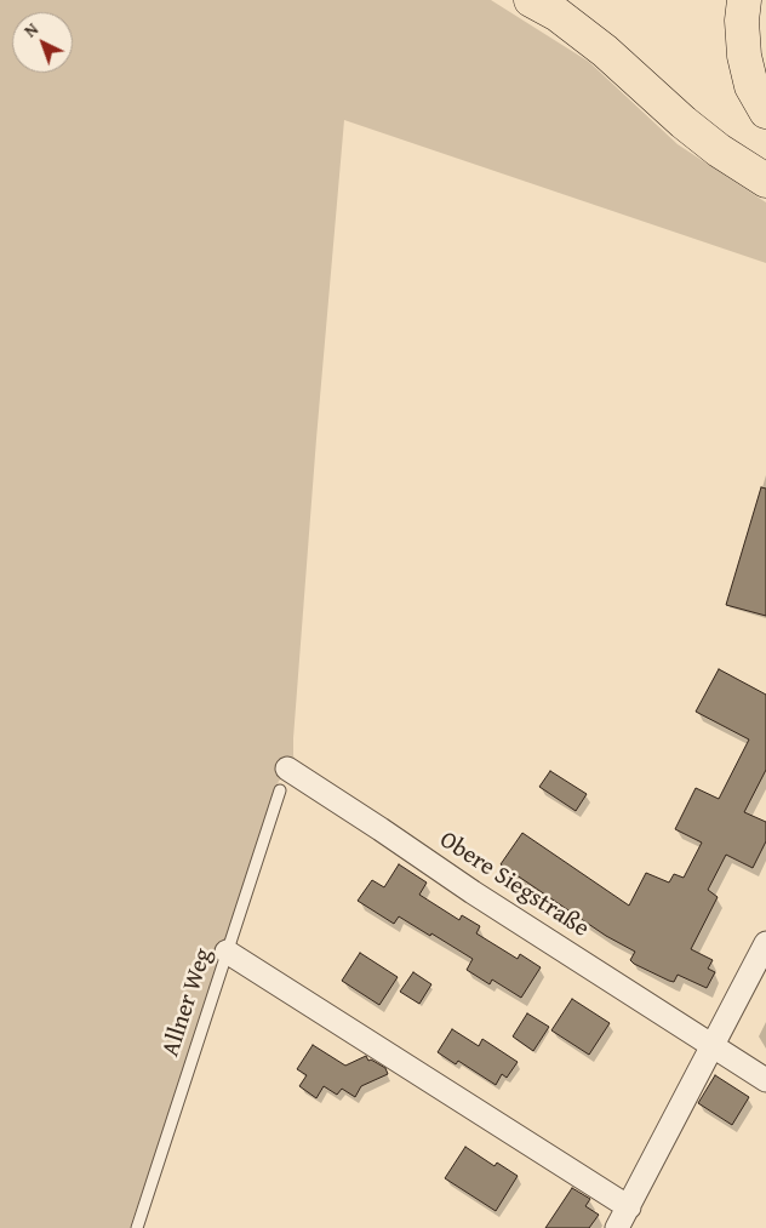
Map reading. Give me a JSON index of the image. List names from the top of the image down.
{
  "streets": {
    "street": ["Obere Siegstraße"],
    "lane": ["Allner Weg"]
  },
  "north": "top left"
}
